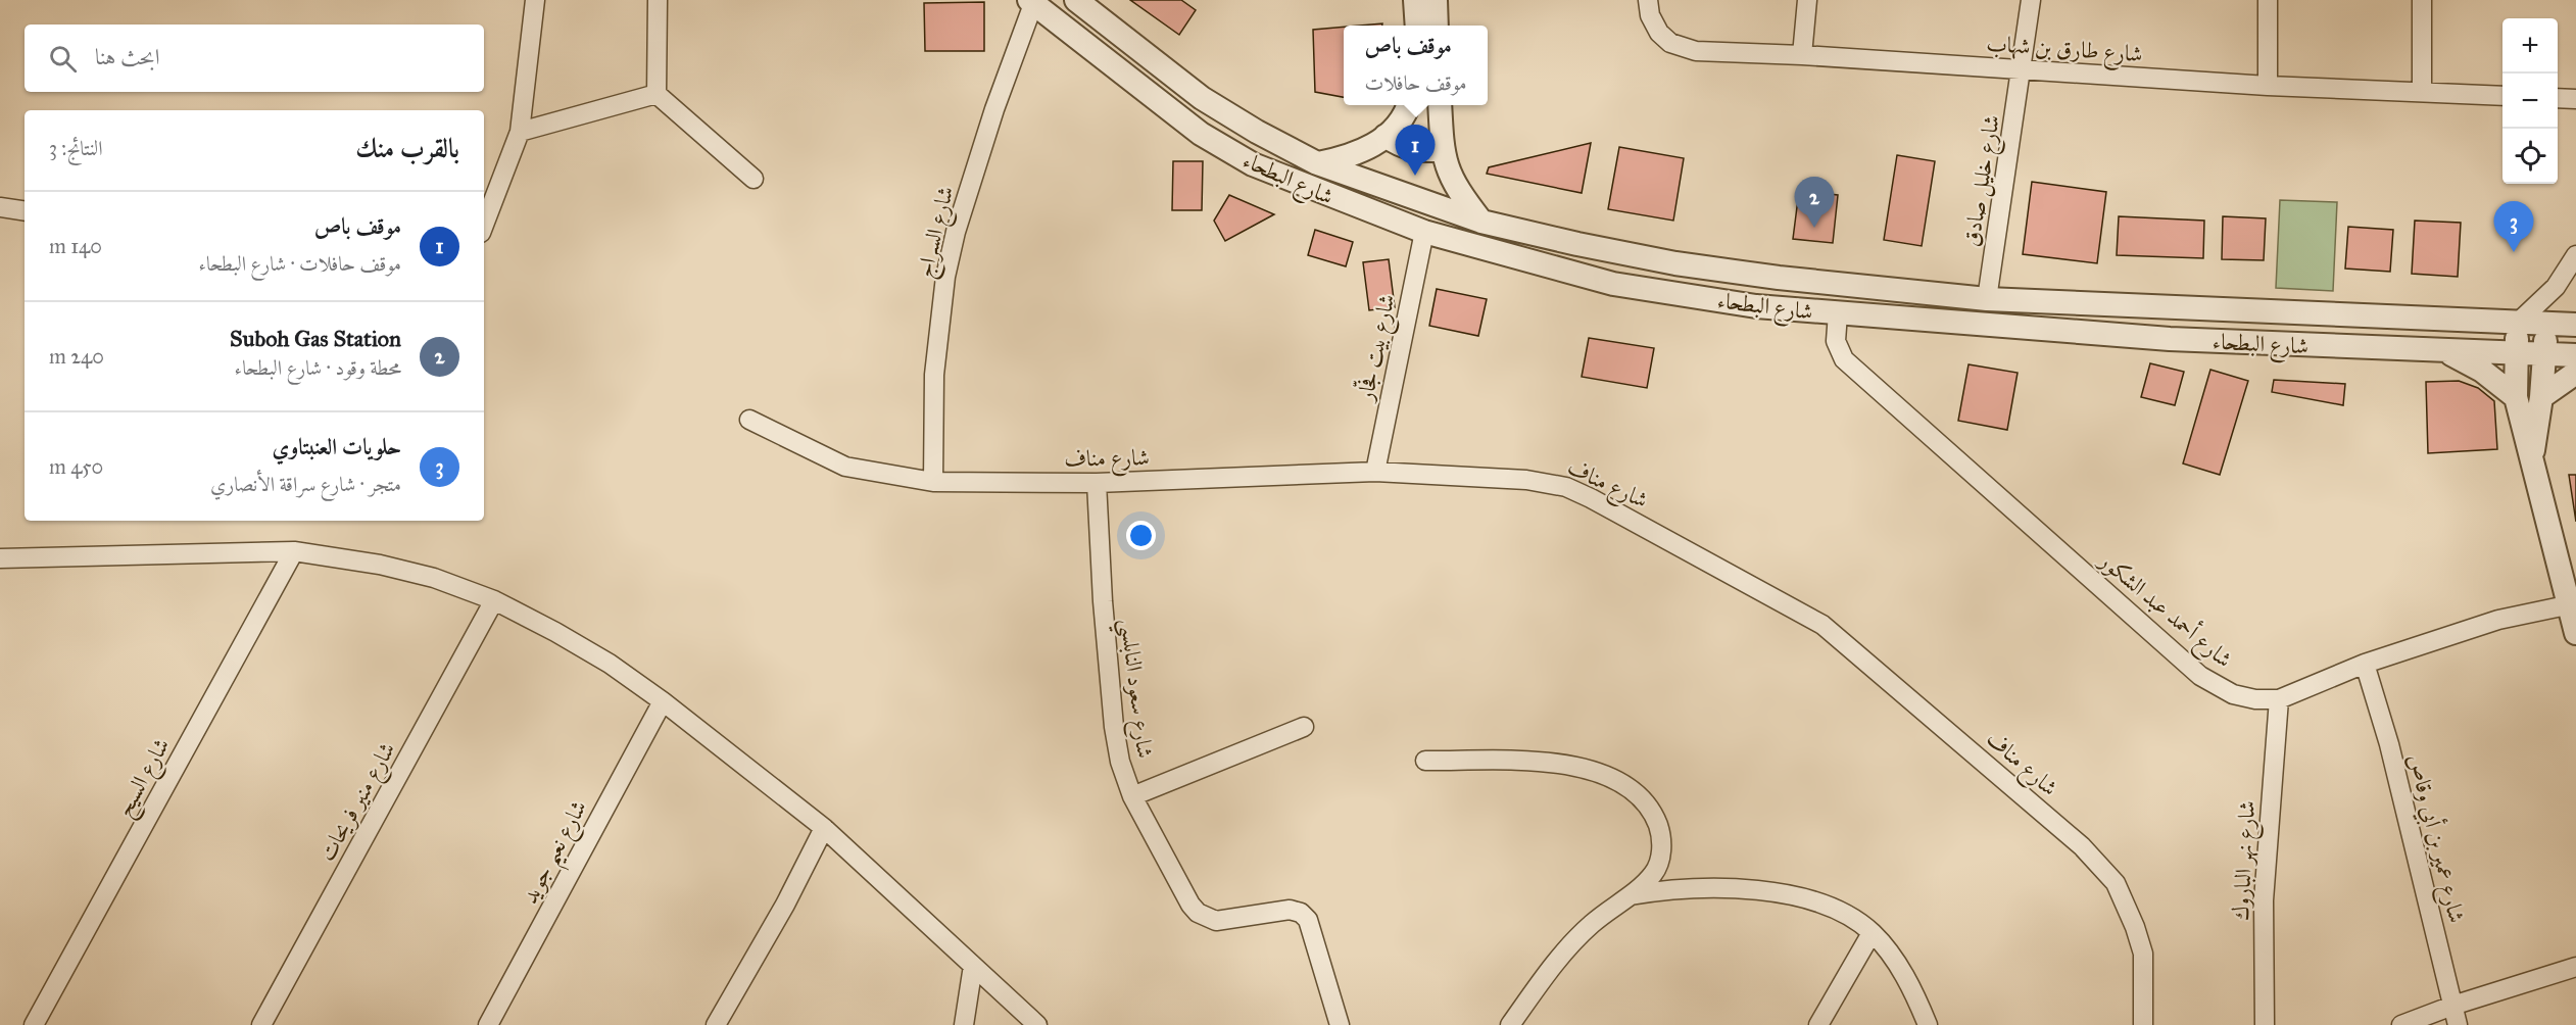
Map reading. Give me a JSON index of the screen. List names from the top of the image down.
{
  "streets": {
    "street": [
      "شارع طارق بن شهاب",
      "شارع البطحاء",
      "شارع خليل صادق",
      "شارع السراج",
      "شارع بيت فجّار",
      "شارع مناف",
      "شارع أحمد عبد الشكور",
      "شارع سعود النابلسي",
      "شارع السيح",
      "شارع منير فريحات",
      "شارع عمير بن أبي وقاص",
      "شارع نعيم جويد",
      "شارع نهر الباروك"
    ]
  },
  "crossings": [
    ["شارع طارق بن شهاب", "شارع خليل صادق"],
    ["شارع البطحاء", "شارع خليل صادق"],
    ["شارع البطحاء", "شارع السراج"],
    ["شارع البطحاء", "شارع بيت فجّار"],
    ["شارع البطحاء", "شارع أحمد عبد الشكور"],
    ["شارع السراج", "شارع مناف"],
    ["شارع بيت فجّار", "شارع مناف"],
    ["شارع مناف", "شارع سعود النابلسي"],
    ["شارع أحمد عبد الشكور", "شارع عمير بن أبي وقاص"],
    ["شارع أحمد عبد الشكور", "شارع نهر الباروك"]
  ],
  "page": {
    "map_buttons": ["+", "−"],
    "search": "ابحث هنا",
    "popup": ["موقف باص", "موقف حافلات"],
    "heading": ["بالقرب منك", "النتائج: 3"],
    "pins": ["1", "2", "3"],
    "list": [
      {
        "mark": "1",
        "name": "موقف باص",
        "note": "موقف حافلات · شارع البطحاء",
        "value": "140 m"
      },
      {
        "mark": "2",
        "name": "Suboh Gas Station",
        "note": "محطة وقود · شارع البطحاء",
        "value": "240 m"
      },
      {
        "mark": "3",
        "name": "حلويات العنبتاوي",
        "note": "متجر · شارع سراقة الأنصاري",
        "value": "450 m"
      }
    ]
  }
}
